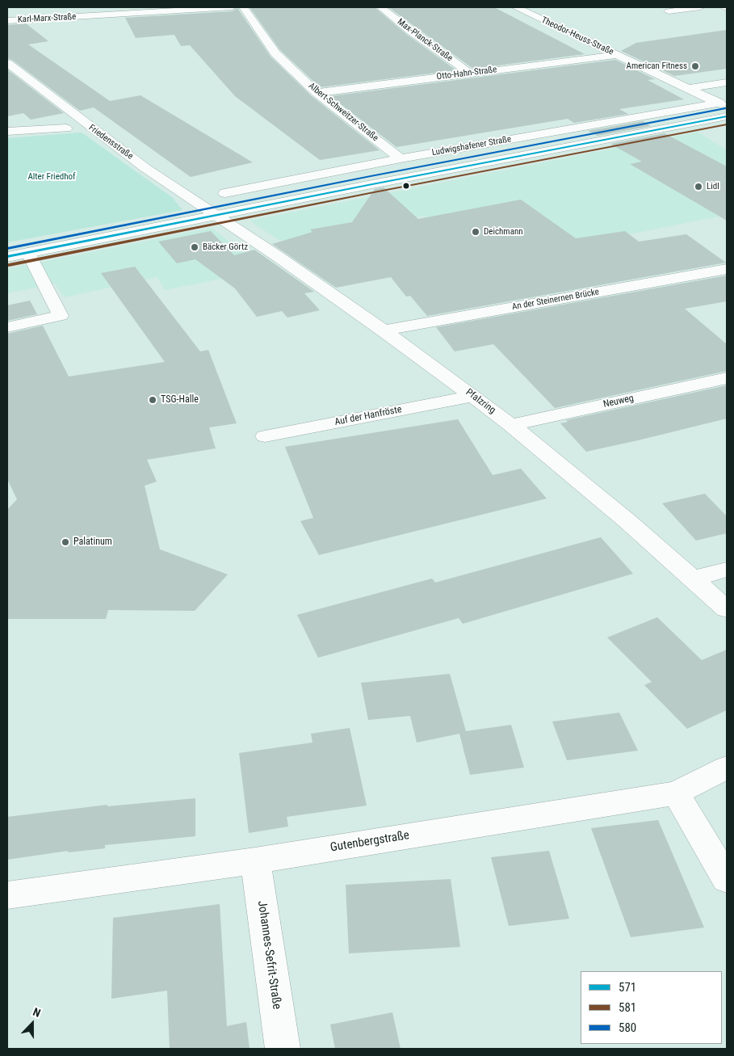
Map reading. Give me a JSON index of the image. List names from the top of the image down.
{
  "streets": {
    "street": [
      "Karl-Marx-Straße",
      "Theodor-Heuss-Straße",
      "Max-Planck-Straße",
      "Otto-Hahn-Straße",
      "Albert-Schweitzer-Straße",
      "Friedensstraße",
      "Ludwigshafener Straße",
      "An der Steinernen Brücke",
      "Pfalzring",
      "Neuweg",
      "Auf der Hanfröste",
      "Gutenbergstraße",
      "Johannes-Sefrit-Straße"
    ]
  },
  "crossings": [
    ["Theodor-Heuss-Straße", "Otto-Hahn-Straße"],
    ["Theodor-Heuss-Straße", "Ludwigshafener Straße"],
    ["Max-Planck-Straße", "Otto-Hahn-Straße"],
    ["Otto-Hahn-Straße", "Albert-Schweitzer-Straße"],
    ["Albert-Schweitzer-Straße", "Ludwigshafener Straße"],
    ["Friedensstraße", "Ludwigshafener Straße"],
    ["Friedensstraße", "Pfalzring"],
    ["Ludwigshafener Straße", "Pfalzring"],
    ["An der Steinernen Brücke", "Pfalzring"],
    ["Pfalzring", "Neuweg"],
    ["Pfalzring", "Auf der Hanfröste"],
    ["Gutenbergstraße", "Johannes-Sefrit-Straße"]
  ],
  "parks": ["Alter Friedhof"],
  "places": [
    "American Fitness",
    "Lidl",
    "Deichmann",
    "Bäcker Görtz",
    "TSG-Halle",
    "Palatinum"
  ],
  "lines": ["transit line 580", "transit line 571", "transit line 581"],
  "legend": ["571", "581", "580"],
  "north": "top"
}
